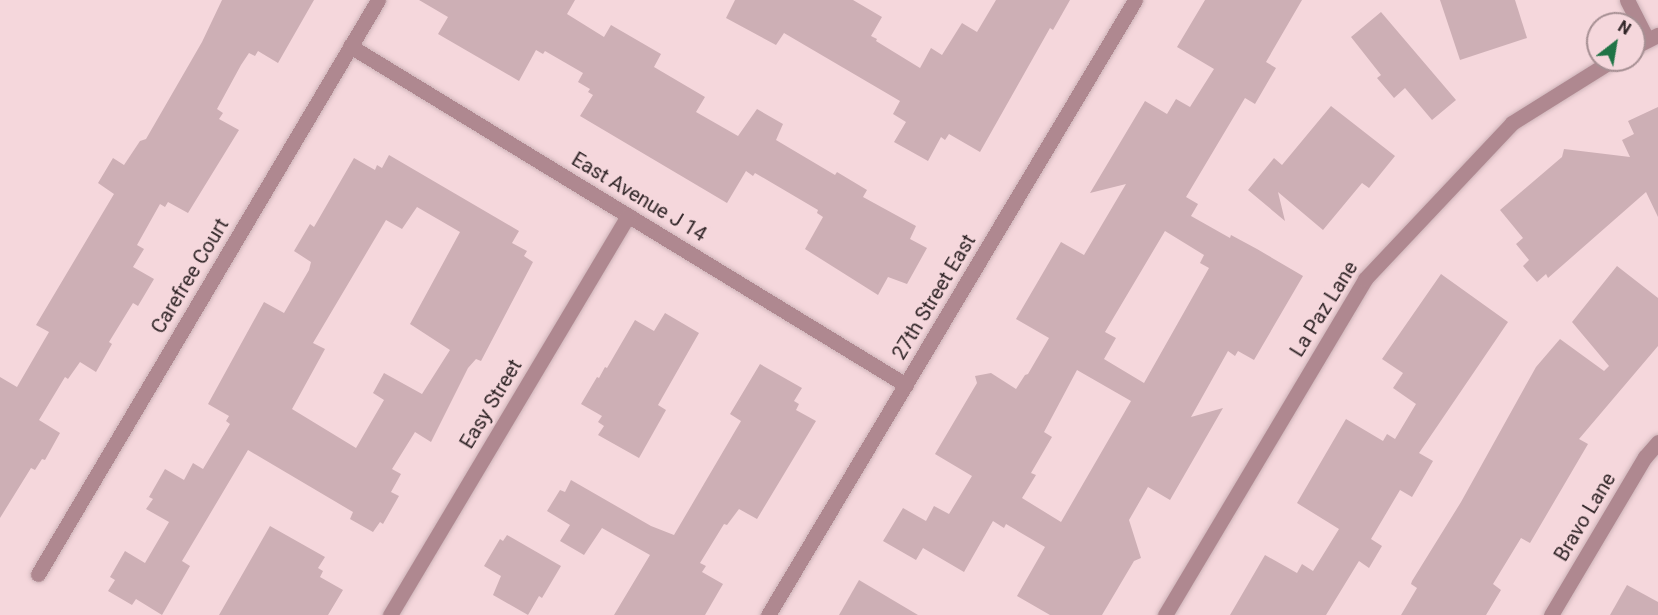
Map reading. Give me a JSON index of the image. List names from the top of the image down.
{
  "streets": {
    "street": [
      "East Avenue J 14",
      "Carefree Court",
      "27th Street East",
      "La Paz Lane",
      "Easy Street",
      "Bravo Lane"
    ]
  },
  "crossings": [
    ["East Avenue J 14", "Carefree Court"],
    ["East Avenue J 14", "27th Street East"],
    ["East Avenue J 14", "Easy Street"]
  ],
  "north": "top right"
}
